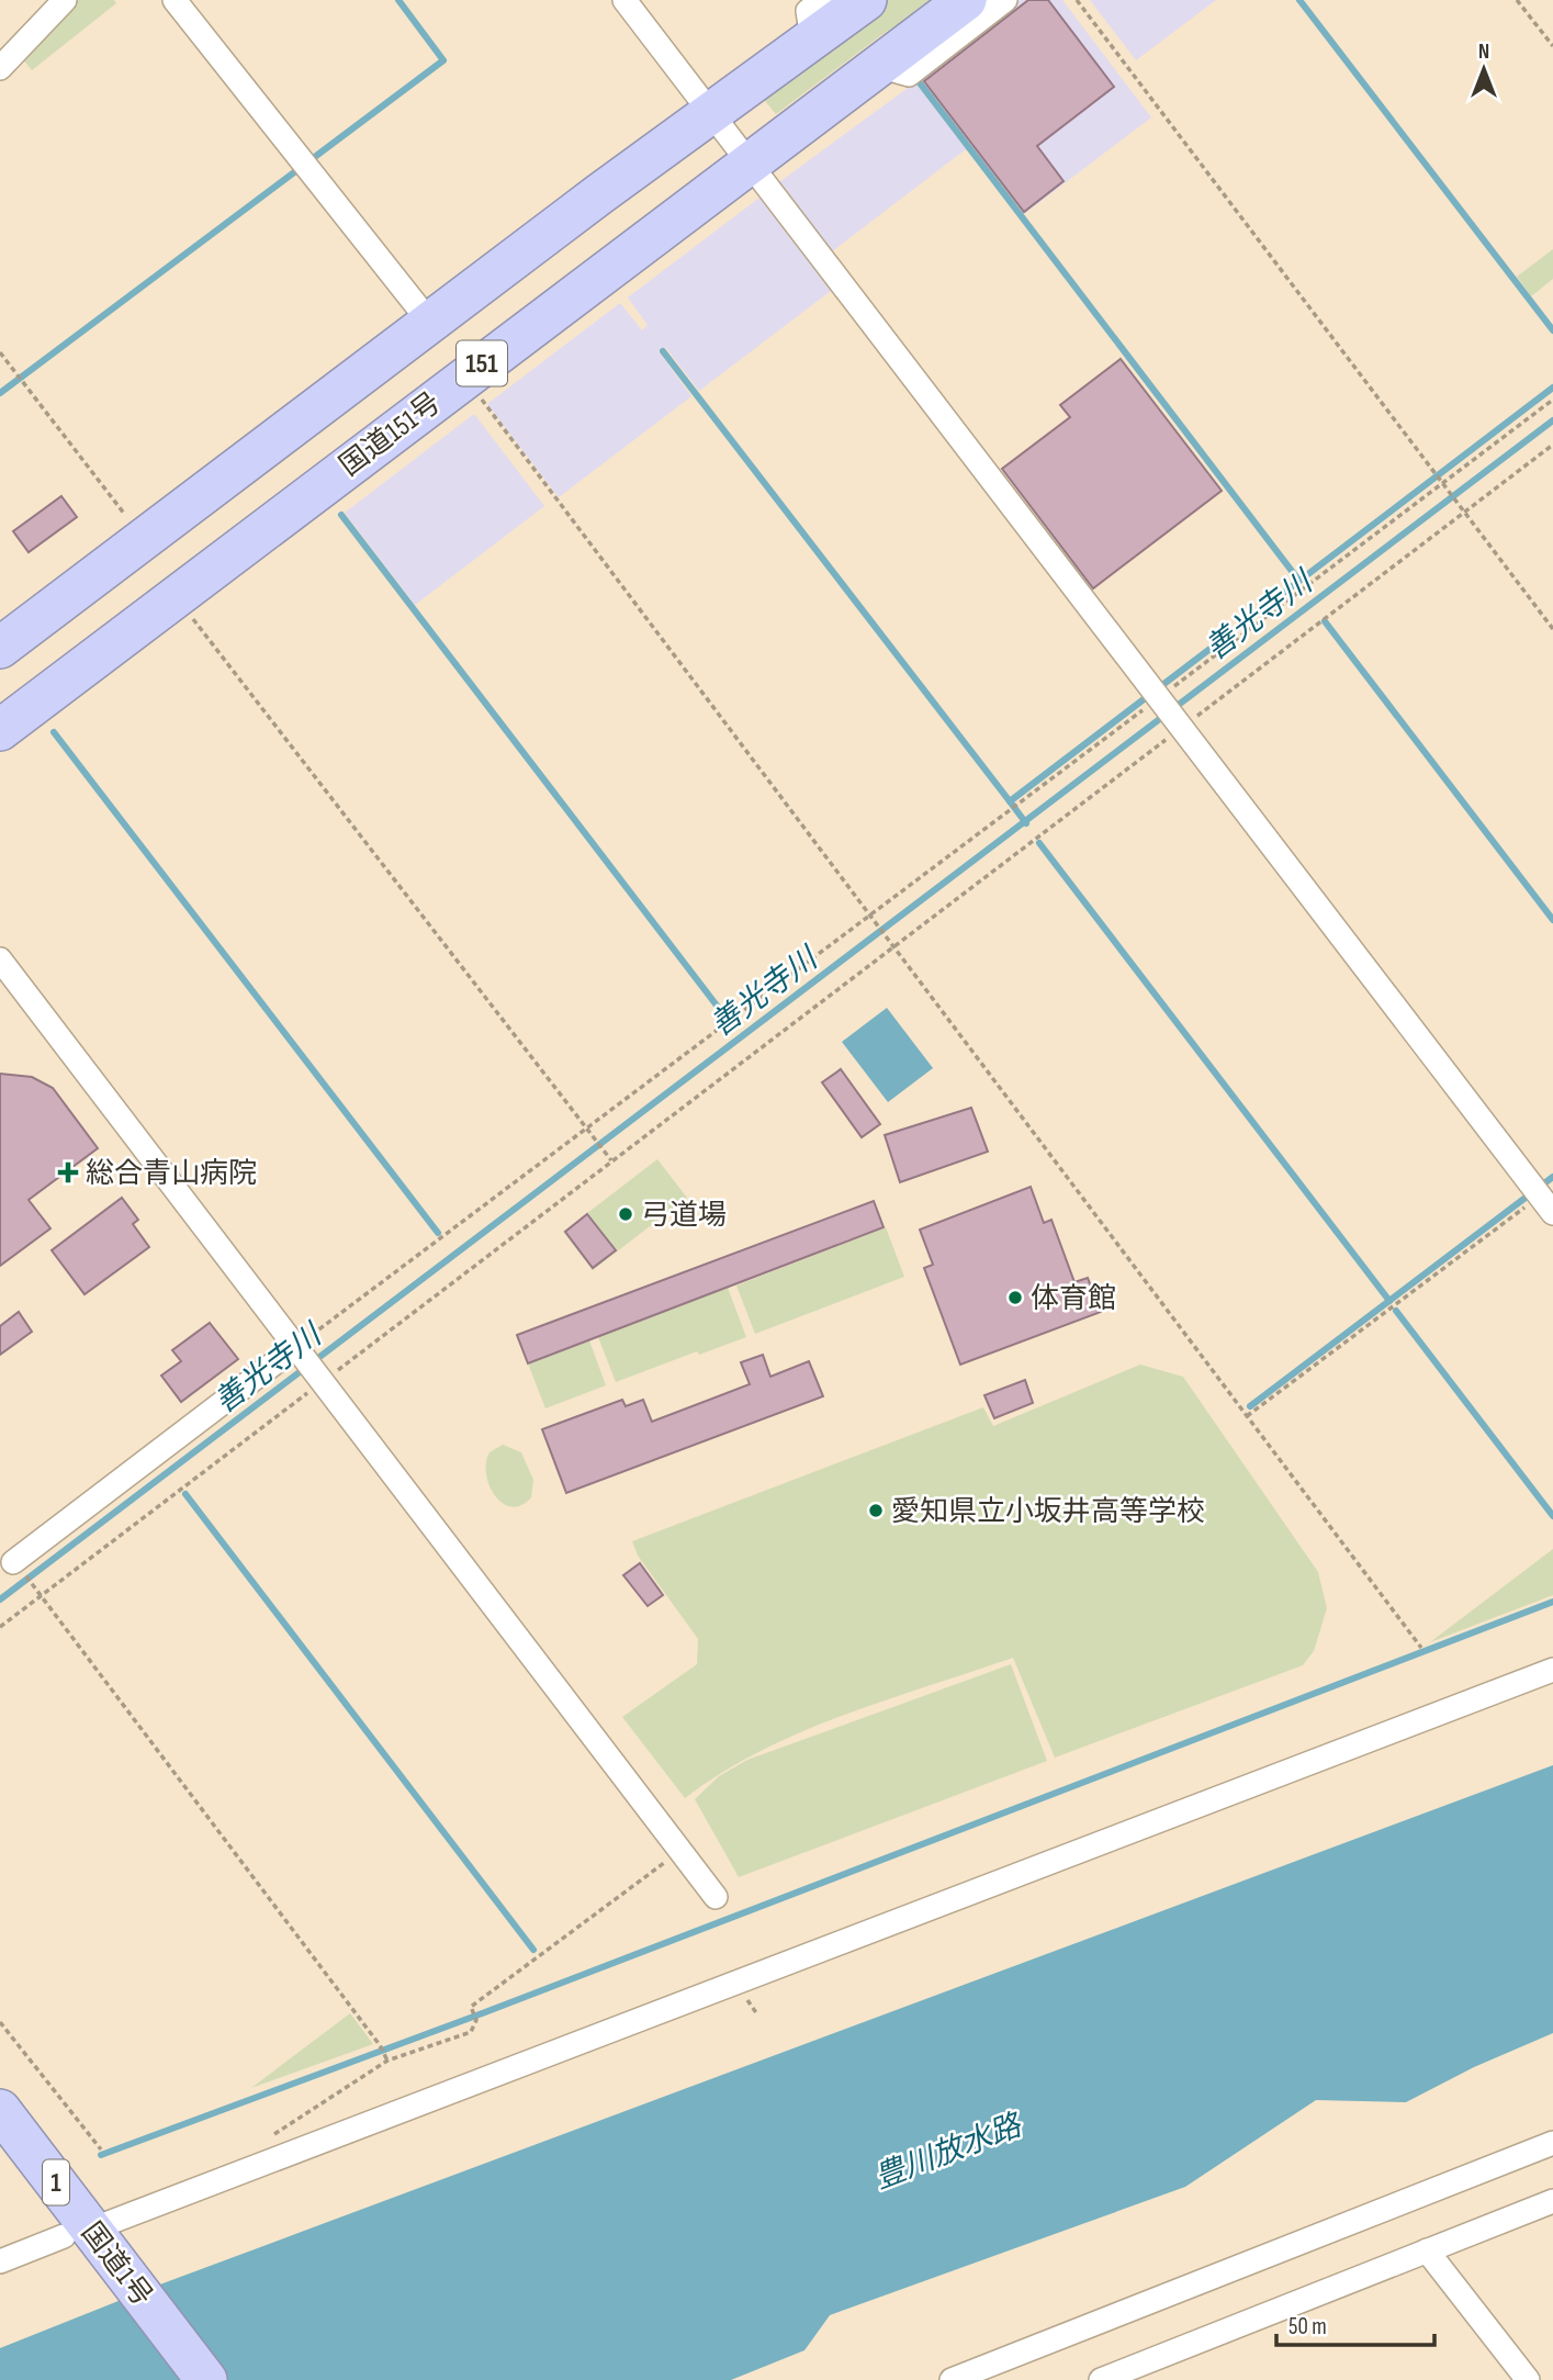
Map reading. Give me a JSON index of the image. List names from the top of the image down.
{
  "streets": {
    "highway": [
      "151",
      "国道151号",
      "1",
      "国道1号"
    ]
  },
  "water": ["善光寺川", "豊川放水路"],
  "places": {
    "health": ["総合青山病院"],
    "other": ["弓道場", "体育館", "愛知県立小坂井高等学校"]
  },
  "scale_bar": "50 m",
  "north": "top"
}
